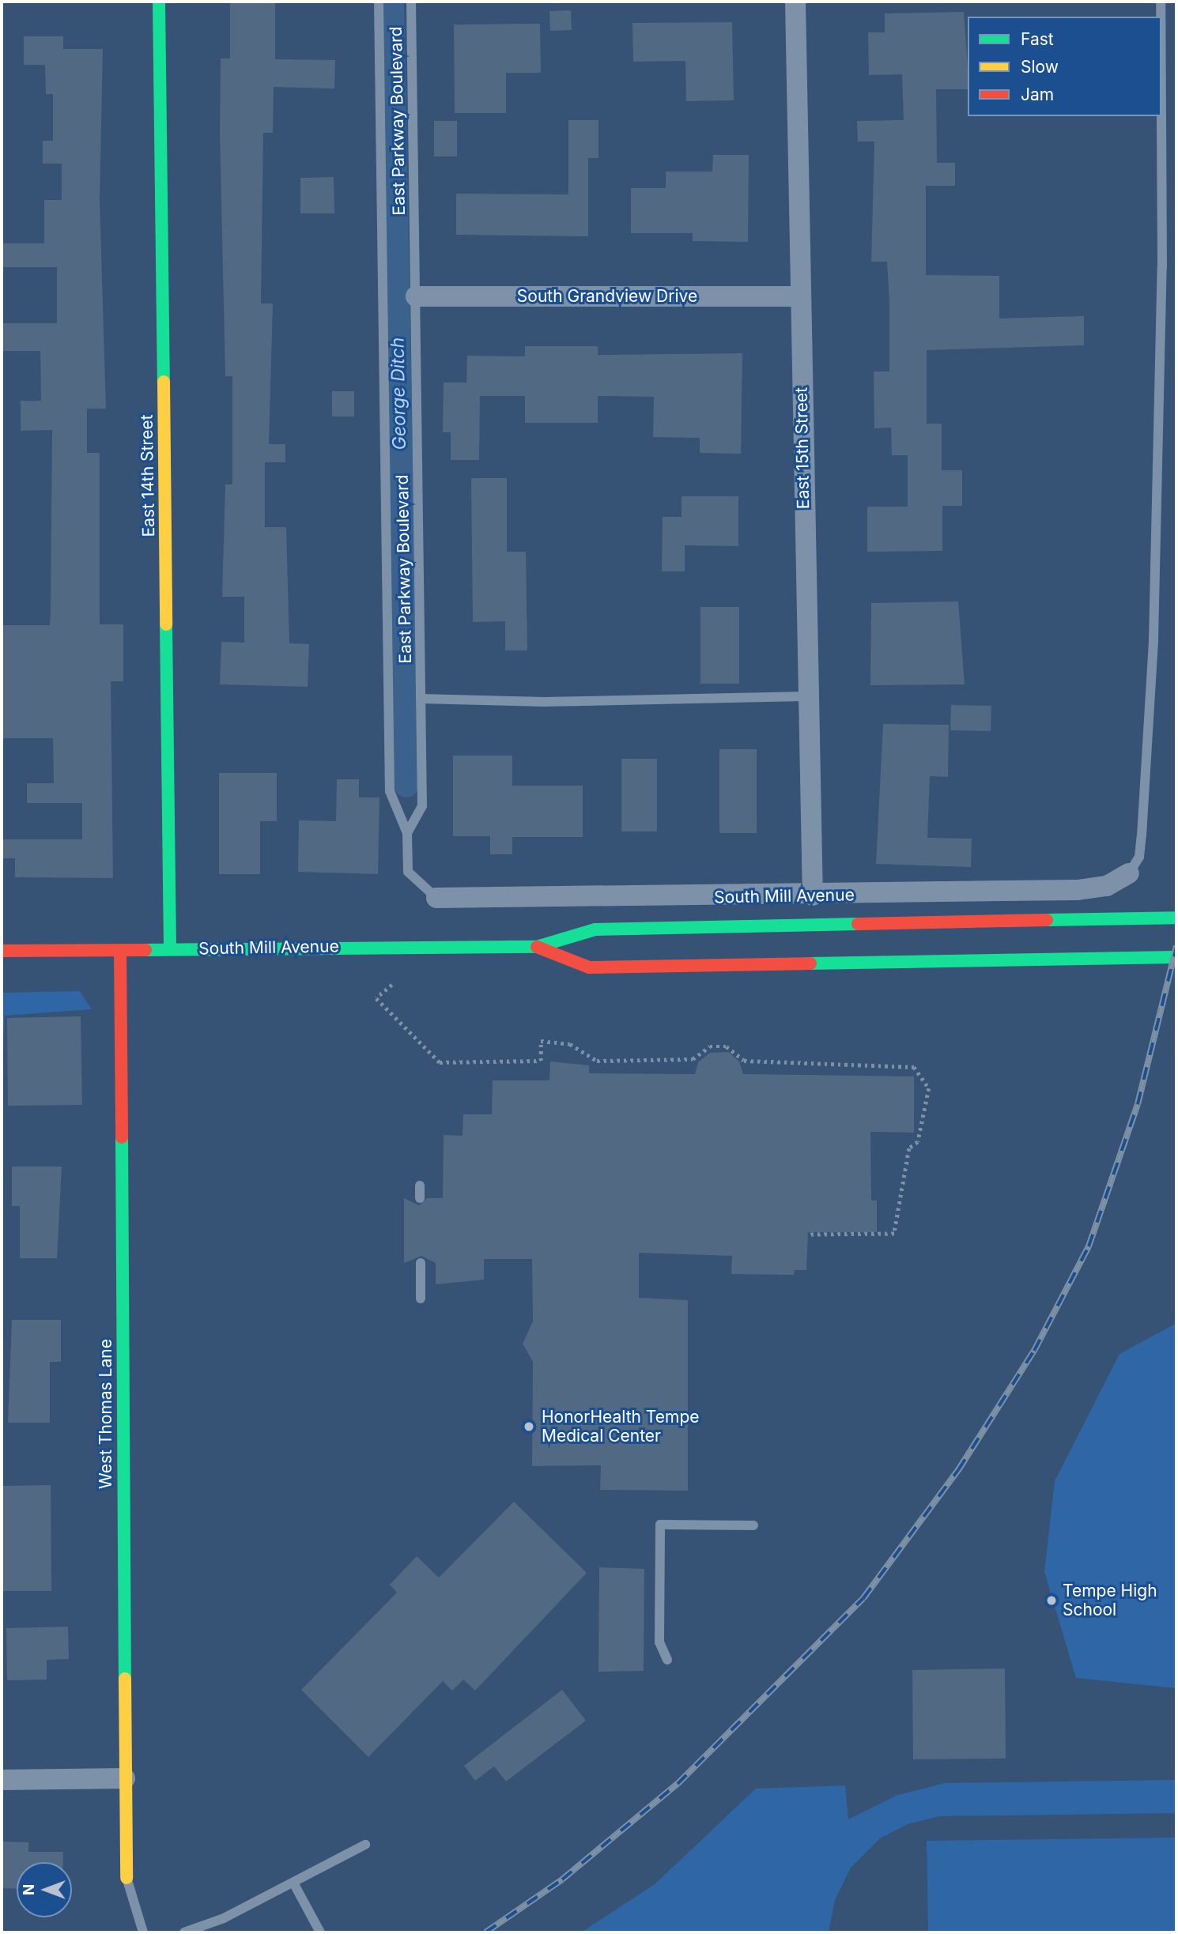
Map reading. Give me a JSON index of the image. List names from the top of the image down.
{
  "streets": {
    "street": [
      "South Grandview Drive",
      "East 15th Street",
      "East 14th Street",
      "South Mill Avenue",
      "West Thomas Lane"
    ],
    "lane": ["East Parkway Boulevard"]
  },
  "crossings": [
    ["East Parkway Boulevard", "South Grandview Drive"],
    ["East Parkway Boulevard", "South Mill Avenue"],
    ["South Grandview Drive", "East 15th Street"],
    ["East 15th Street", "South Mill Avenue"],
    ["East 14th Street", "South Mill Avenue"],
    ["South Mill Avenue", "West Thomas Lane"]
  ],
  "water": ["George Ditch"],
  "places": ["HonorHealth Tempe Medical Center", "Tempe High School"],
  "legend": ["Fast", "Slow", "Jam"],
  "north": "left"
}
